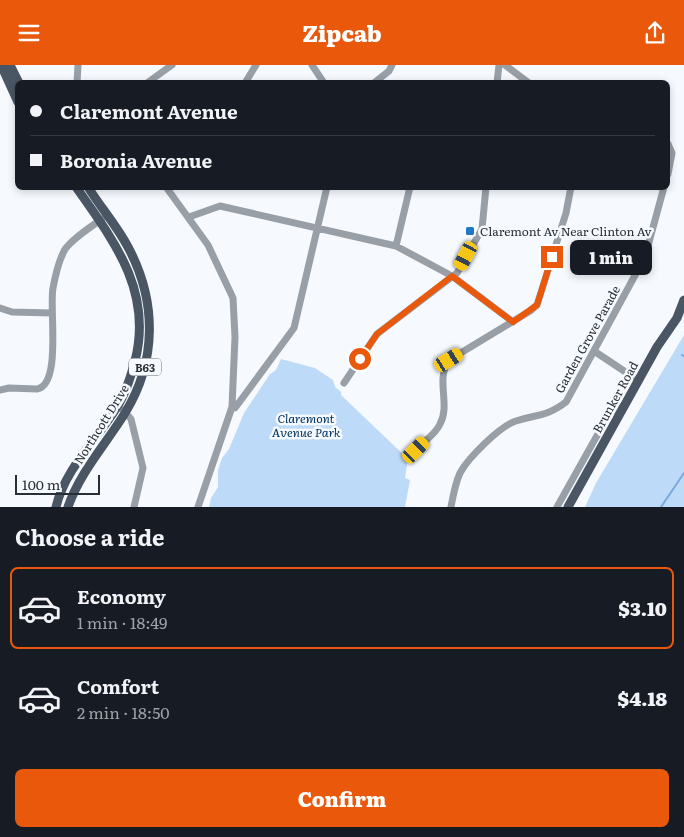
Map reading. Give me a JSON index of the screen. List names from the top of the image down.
{
  "streets": {
    "main road": ["B63", "Brunker Road", "Northcott Drive"],
    "street": ["Garden Grove Parade"]
  },
  "parks": ["Claremont Avenue Park"],
  "places": {
    "transit": ["Claremont Av Near Clinton Av"]
  },
  "scale_bar": "100 m",
  "page": {
    "header": "Zipcab",
    "banner": ["Claremont Avenue", "Boronia Avenue"],
    "bubble": "1 min",
    "scale": "100 m",
    "heading": "Choose a ride",
    "list": [
      {
        "name": "Economy",
        "note": "1 min · 18:49",
        "value": "$3.10"
      },
      {
        "name": "Comfort",
        "note": "2 min · 18:50",
        "value": "$4.18"
      }
    ],
    "buttons": "Confirm"
  }
}
